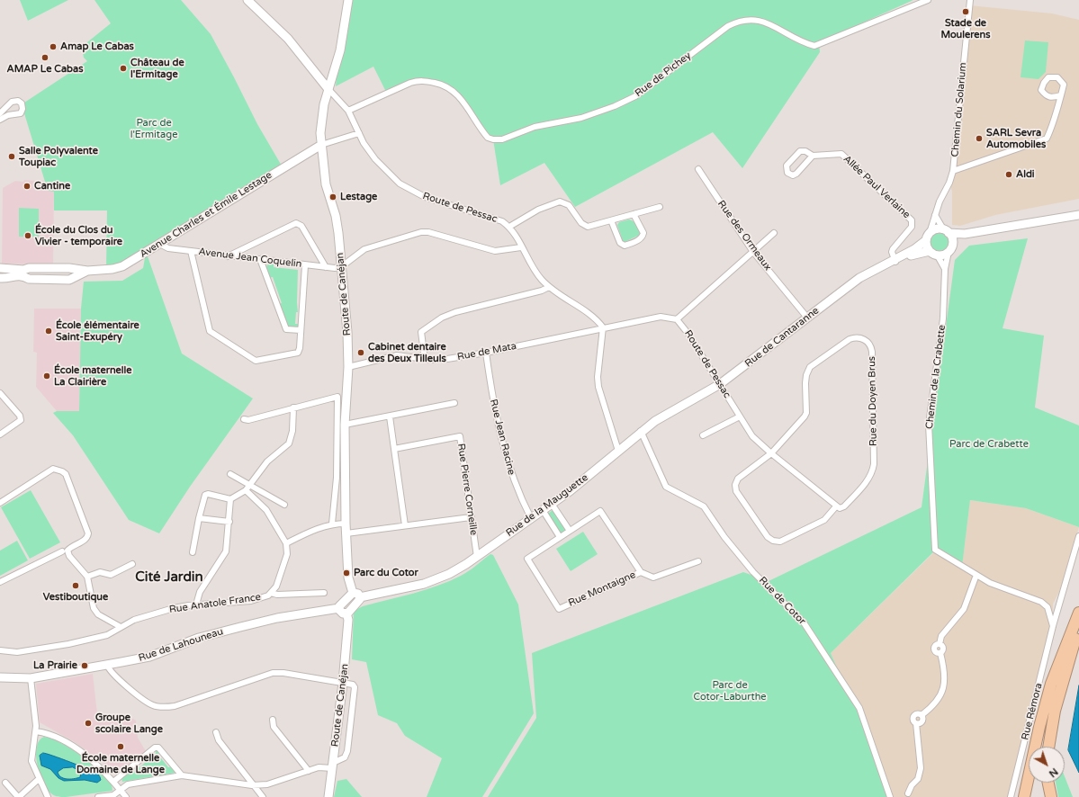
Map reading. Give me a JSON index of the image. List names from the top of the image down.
{
  "streets": {
    "street": [
      "Rue de Pichey",
      "Chemin du Solarium",
      "Allée Paul Verlaine",
      "Route de Pessac",
      "Avenue Charles et Émile Lestage",
      "Rue des Ormeaux",
      "Avenue Jean Coquelin",
      "Route de Canéjan",
      "Rue de Cantaranne",
      "Rue de Mata",
      "Chemin de la Crabette",
      "Rue du Doyen Brus",
      "Rue Jean Racine",
      "Rue Pierre Corneille",
      "Rue de la Mauguette",
      "Rue Montaigne",
      "Rue de Cotor",
      "Rue Anatole France",
      "Rue de Lahouneau",
      "Rue Rémora"
    ]
  },
  "crossings": [
    ["Rue de Pichey", "Route de Pessac"],
    ["Chemin du Solarium", "Rue de Cantaranne"],
    ["Chemin du Solarium", "Chemin de la Crabette"],
    ["Allée Paul Verlaine", "Rue de Cantaranne"],
    ["Route de Pessac", "Route de Canéjan"],
    ["Route de Pessac", "Rue de Cantaranne"],
    ["Route de Pessac", "Rue de Mata"],
    ["Route de Pessac", "Rue du Doyen Brus"],
    ["Route de Pessac", "Rue de la Mauguette"],
    ["Avenue Charles et Émile Lestage", "Avenue Jean Coquelin"],
    ["Avenue Charles et Émile Lestage", "Route de Canéjan"],
    ["Rue des Ormeaux", "Rue de Cantaranne"],
    ["Avenue Jean Coquelin", "Route de Canéjan"],
    ["Route de Canéjan", "Rue de Mata"],
    ["Rue de Cantaranne", "Chemin de la Crabette"],
    ["Rue de Cantaranne", "Rue de la Mauguette"],
    ["Rue de Mata", "Rue Jean Racine"],
    ["Rue Jean Racine", "Rue de la Mauguette"],
    ["Rue Pierre Corneille", "Rue de la Mauguette"],
    ["Rue de la Mauguette", "Rue de Cotor"]
  ],
  "districts": ["Cité Jardin"],
  "parks": ["Parc de l'Ermitage", "Parc de Crabette", "Parc de Cotor-Laburthe"],
  "places": [
    "Stade de Moulerens",
    "Amap Le Cabas",
    "AMAP Le Cabas",
    "Château de l'Ermitage",
    "SARL Sevra Automobiles",
    "Salle Polyvalente Toupiac",
    "Aldi",
    "Cantine",
    "Lestage",
    "École du Clos du Vivier - temporaire",
    "École élémentaire Saint-Exupéry",
    "Cabinet dentaire des Deux Tilleuls",
    "École maternelle La Clairière",
    "Parc du Cotor",
    "Vestiboutique",
    "La Prairie",
    "Groupe scolaire Lange",
    "École maternelle Domaine de Lange"
  ],
  "north": "bottom right"
}
